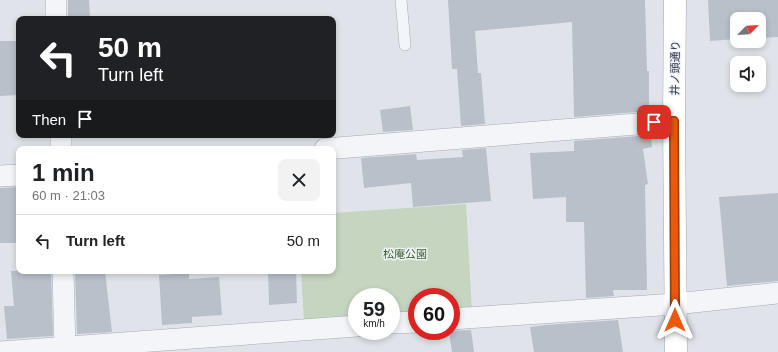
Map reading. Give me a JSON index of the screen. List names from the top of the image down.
{
  "streets": {
    "main road": ["井ノ頭通り"]
  },
  "parks": ["松庵公園"],
  "north": "top right",
  "page": {
    "turn": ["50 m", "Turn left"],
    "then": "Then",
    "heading": ["1 min", "60 m · 21:03"],
    "list": [
      {
        "name": "Turn left",
        "value": "50 m"
      }
    ],
    "speed": "59 km/h",
    "limit": "60"
  }
}
